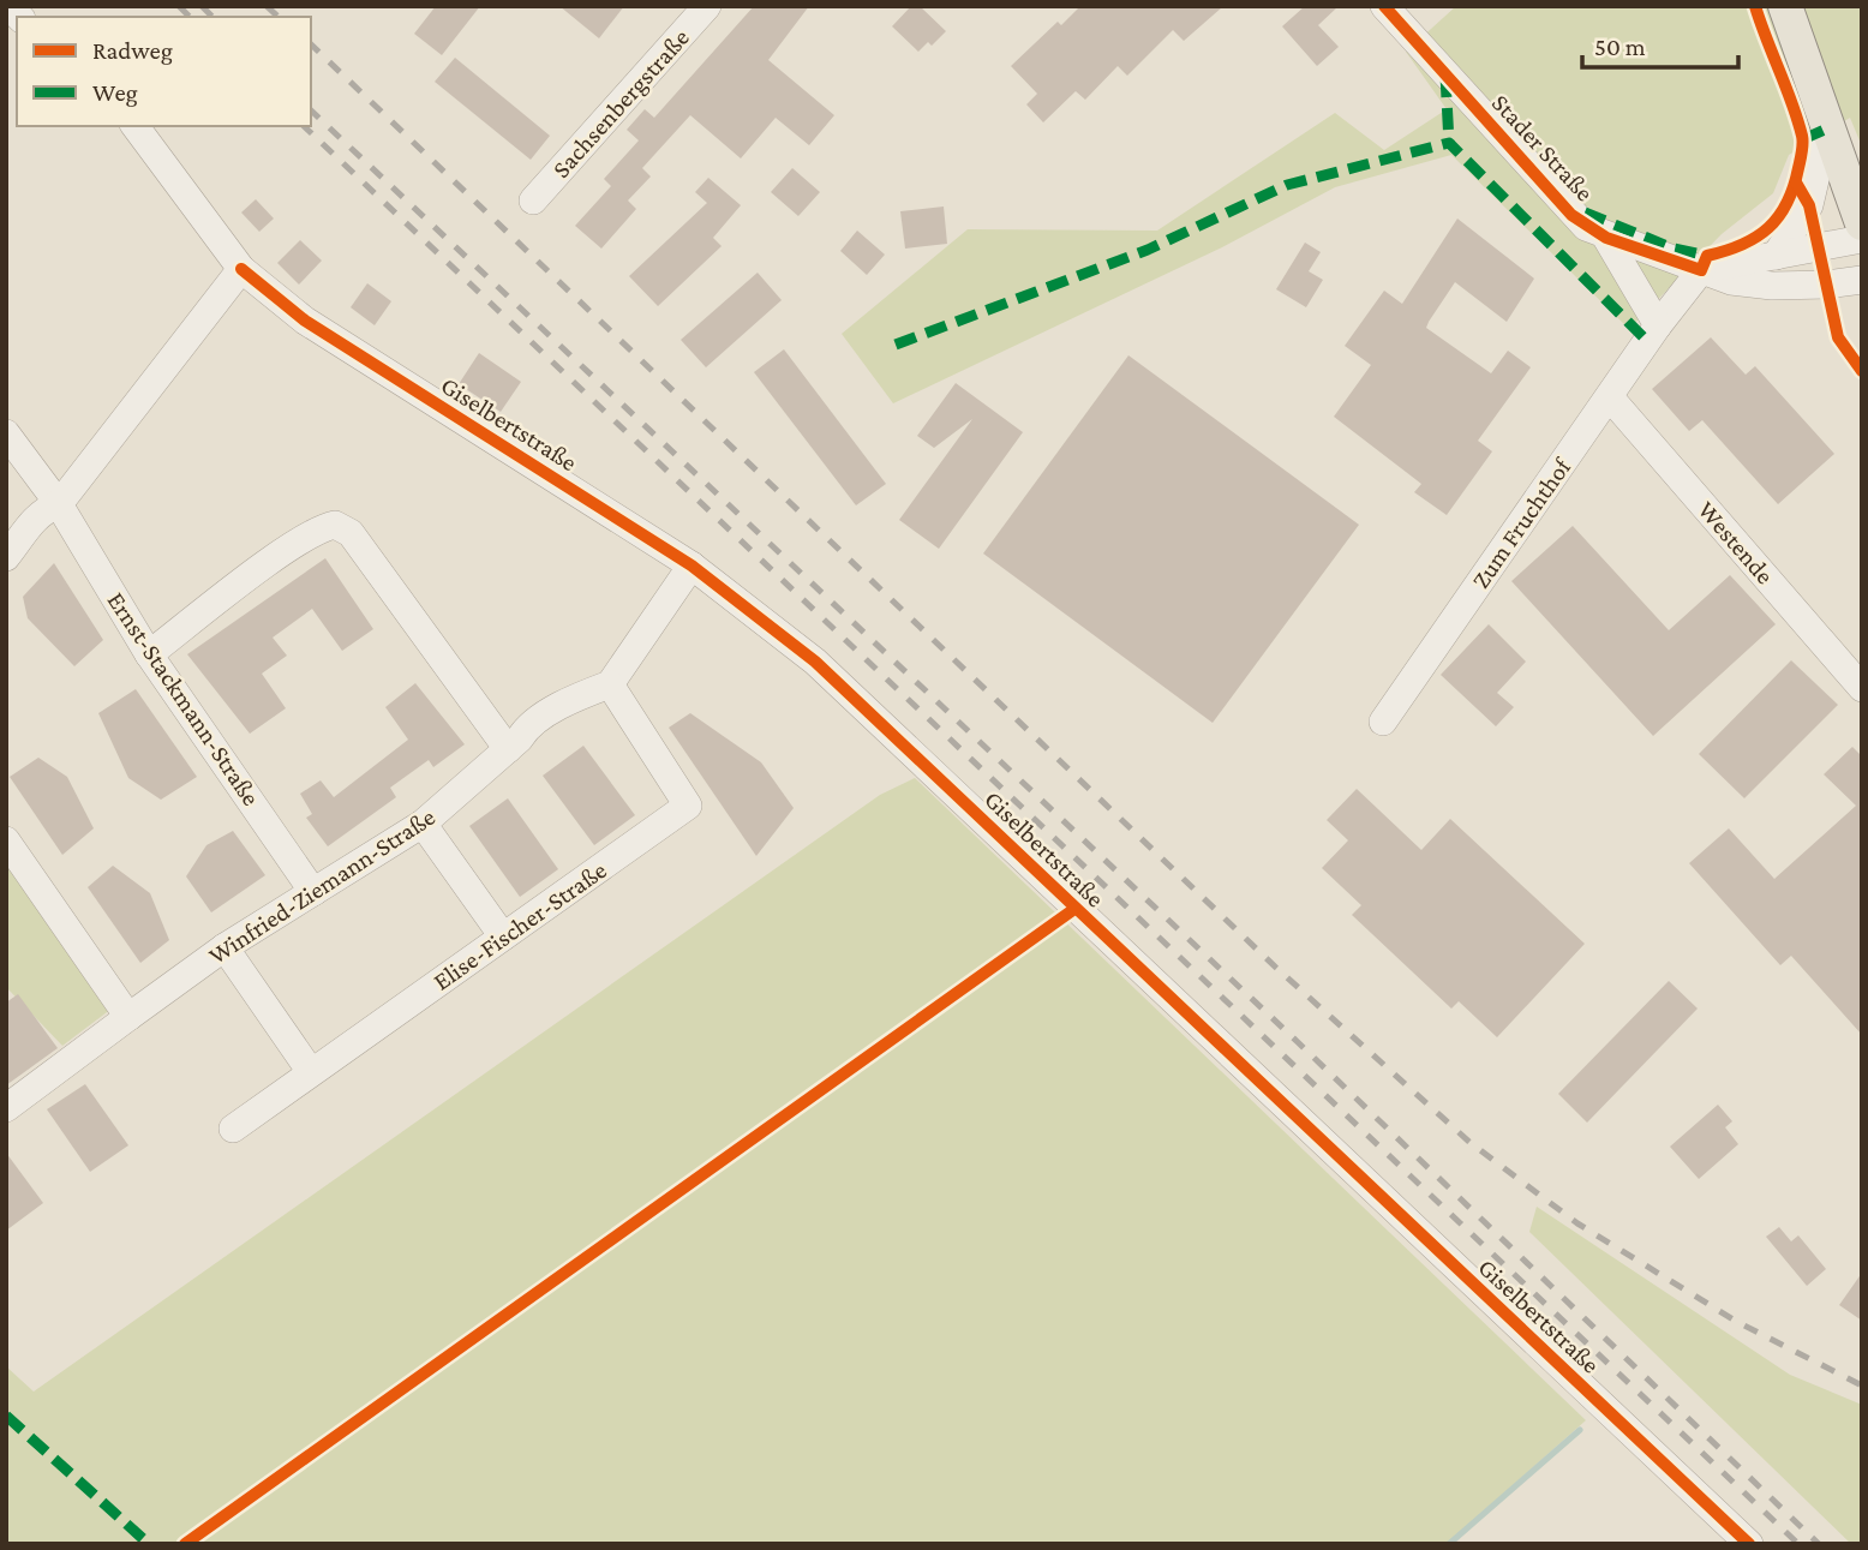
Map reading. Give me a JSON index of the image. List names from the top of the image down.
{
  "streets": {
    "street": [
      "Sachsenbergstraße",
      "Stader Straße",
      "Giselbertstraße",
      "Zum Fruchthof",
      "Westende",
      "Ernst-Stackmann-Straße",
      "Winfried-Ziemann-Straße",
      "Elise-Fischer-Straße"
    ]
  },
  "crossings": [
    ["Stader Straße", "Zum Fruchthof"],
    ["Giselbertstraße", "Winfried-Ziemann-Straße"],
    ["Zum Fruchthof", "Westende"],
    ["Ernst-Stackmann-Straße", "Winfried-Ziemann-Straße"],
    ["Winfried-Ziemann-Straße", "Elise-Fischer-Straße"]
  ],
  "legend": ["Radweg", "Weg"],
  "scale_bar": "50 m"
}
